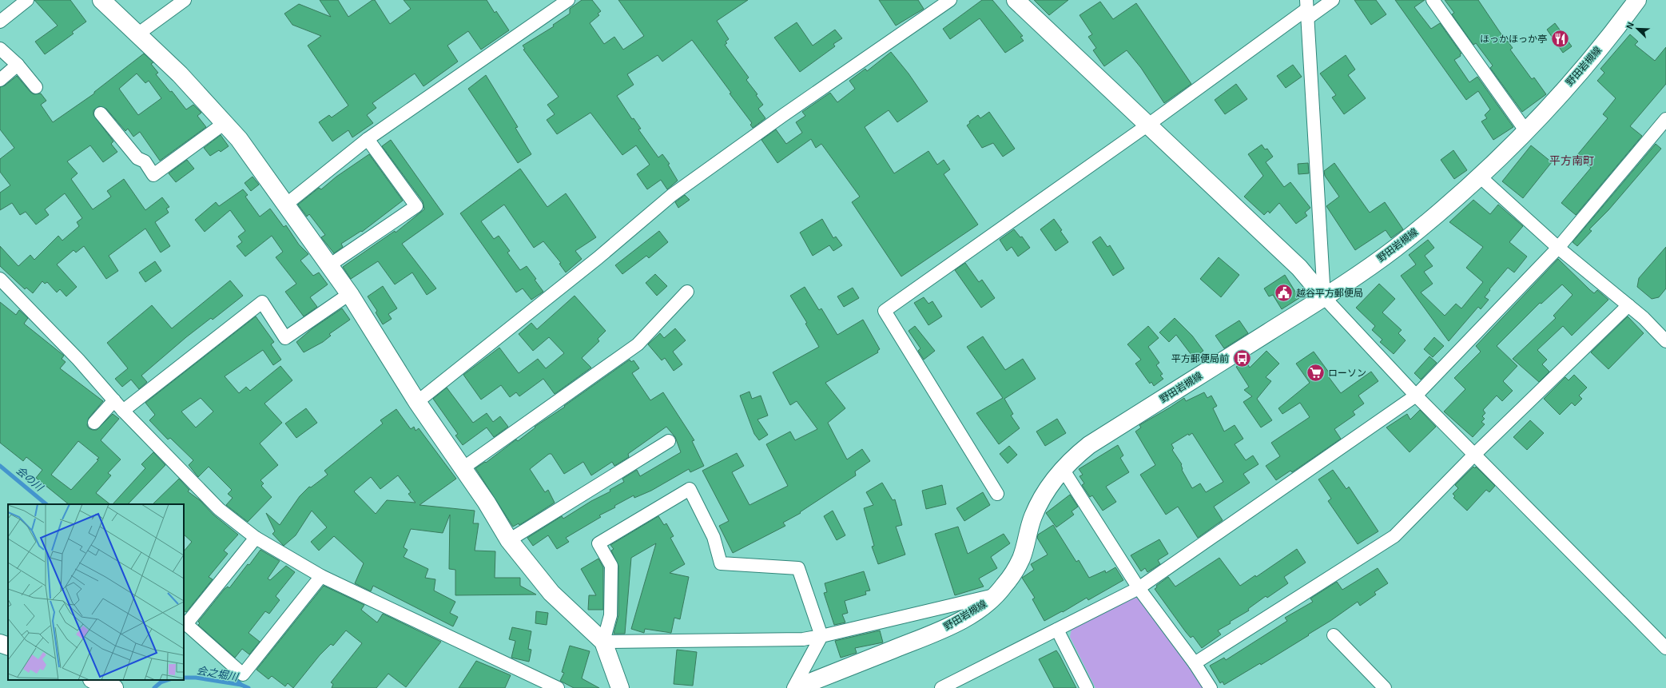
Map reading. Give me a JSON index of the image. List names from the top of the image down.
{
  "streets": {
    "main road": ["野田岩槻線"]
  },
  "districts": ["平方南町"],
  "water": ["会の川", "会之堀川"],
  "places": {
    "restaurant": ["ほっかほっか亭"],
    "public building": ["越谷平方郵便局"],
    "bus stop": ["平方郵便局前"],
    "supermarket": ["ローソン"]
  },
  "north": "top left"
}
